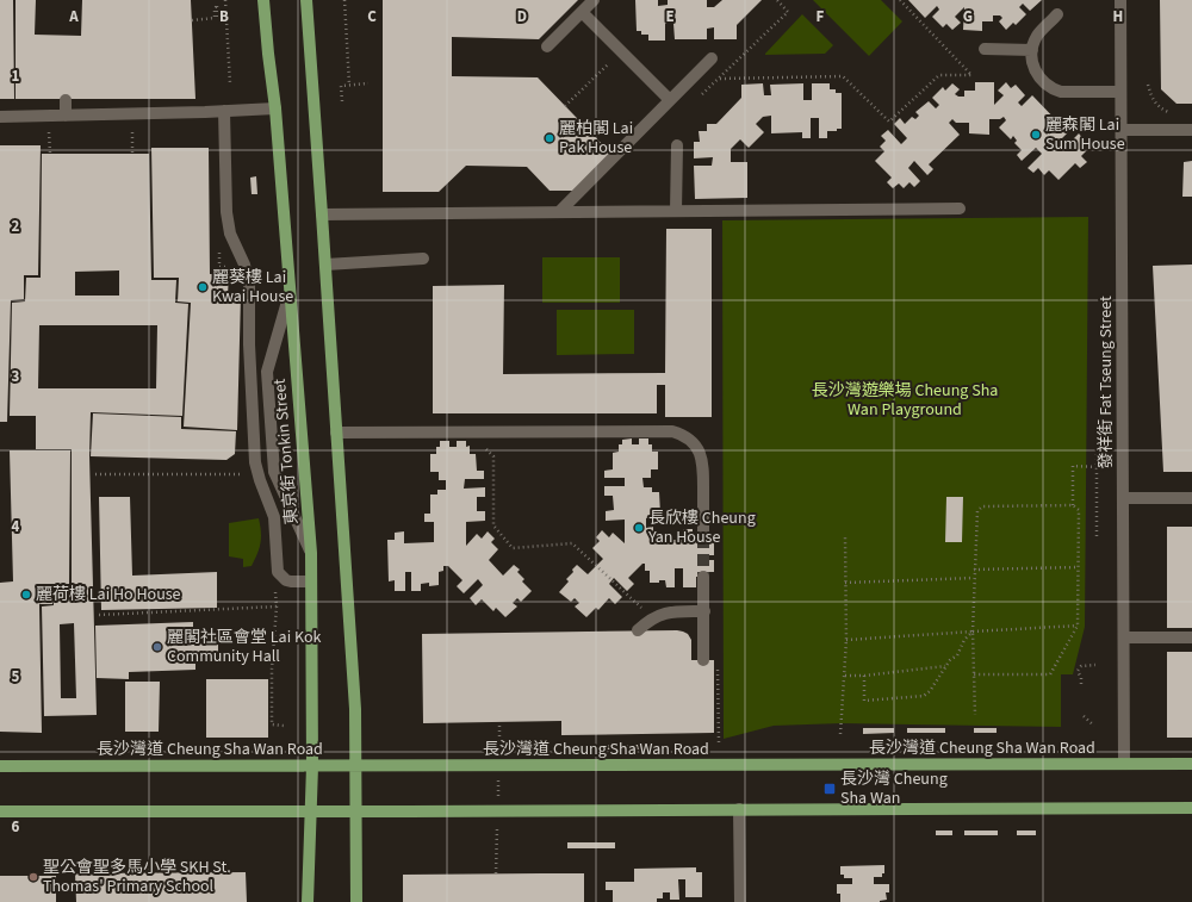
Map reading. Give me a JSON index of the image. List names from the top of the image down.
{
  "streets": {
    "main road": ["東京街 Tonkin Street", "長沙灣道 Cheung Sha Wan Road"],
    "street": ["發祥街 Fat Tseung Street"]
  },
  "crossings": [
    ["發祥街 Fat Tseung Street", "長沙灣道 Cheung Sha Wan Road"],
    ["東京街 Tonkin Street", "長沙灣道 Cheung Sha Wan Road"]
  ],
  "parks": ["長沙灣遊樂場 Cheung Sha Wan Playground"],
  "places": {
    "other": [
      "麗森閣 Lai Sum House",
      "麗柏閣 Lai Pak House",
      "麗葵樓 Lai Kwai House",
      "長欣樓 Cheung Yan House",
      "麗荷樓 Lai Ho House",
      "麗閣社區會堂 Lai Kok Community Hall",
      "聖公會聖多馬小學 SKH St. Thomas' Primary School"
    ],
    "transit": ["長沙灣 Cheung Sha Wan"]
  },
  "grid": {
    "columns": [
      "A",
      "B",
      "C",
      "D",
      "E",
      "F",
      "G",
      "H"
    ],
    "rows": [
      "1",
      "2",
      "3",
      "4",
      "5",
      "6"
    ]
  }
}
